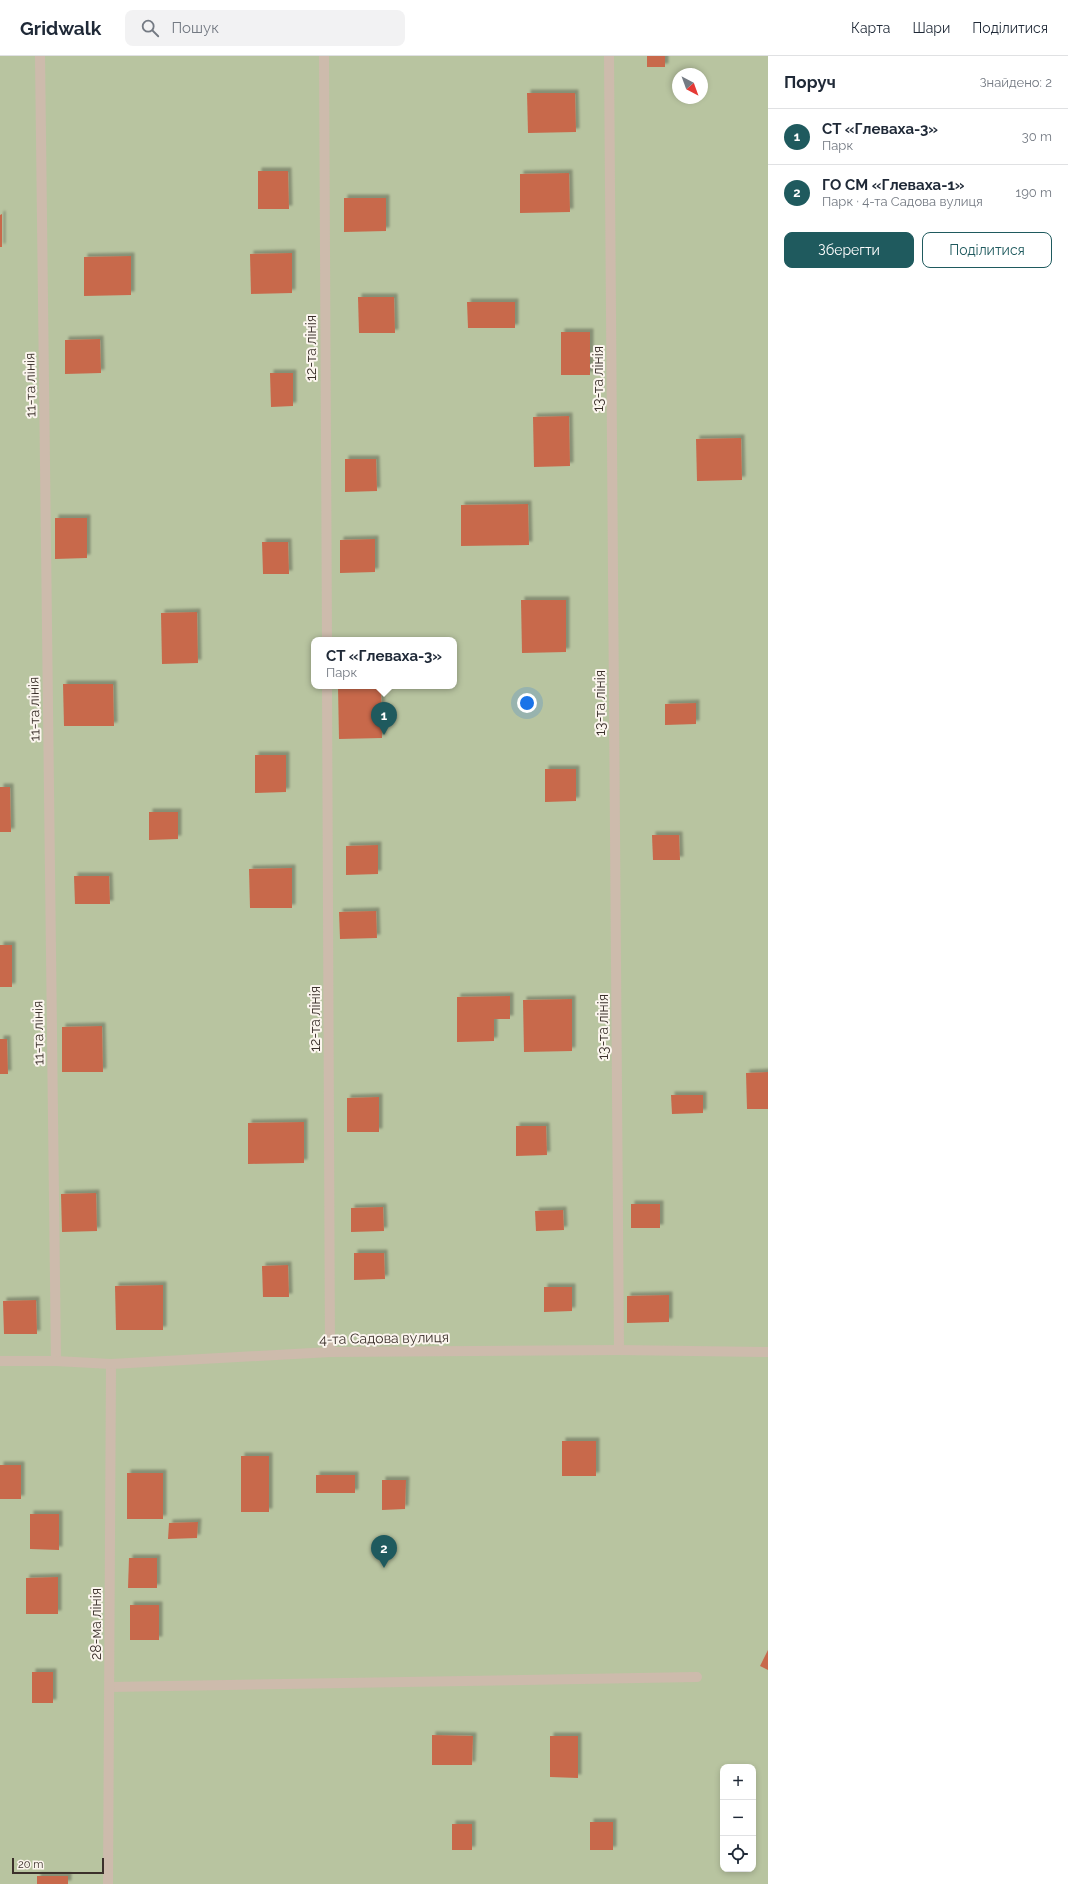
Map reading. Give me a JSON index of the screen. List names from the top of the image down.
{
  "streets": {
    "street": [
      "12-та лінія",
      "13-та лінія",
      "11-та лінія",
      "4-та Садова вулиця",
      "28-ма лінія"
    ]
  },
  "crossings": [
    ["12-та лінія", "4-та Садова вулиця"],
    ["13-та лінія", "4-та Садова вулиця"],
    ["11-та лінія", "4-та Садова вулиця"],
    ["4-та Садова вулиця", "28-ма лінія"]
  ],
  "scale_bar": "20 m",
  "north": "bottom right",
  "page": {
    "header": "Gridwalk",
    "search": "Пошук",
    "nav": ["Карта", "Шари", "Поділитися"],
    "heading": ["Поруч", "Знайдено: 2"],
    "list": [
      {
        "mark": "1",
        "name": "СТ «Глеваха-3»",
        "note": "Парк",
        "value": "30 m"
      },
      {
        "mark": "2",
        "name": "ГО СМ «Глеваха-1»",
        "note": "Парк · 4-та Садова вулиця",
        "value": "190 m"
      }
    ],
    "buttons": ["Зберегти", "Поділитися"],
    "popup": ["СТ «Глеваха-3»", "Парк"],
    "pins": ["1", "2"],
    "map_buttons": ["+", "−"],
    "scale": "20 m"
  }
}
